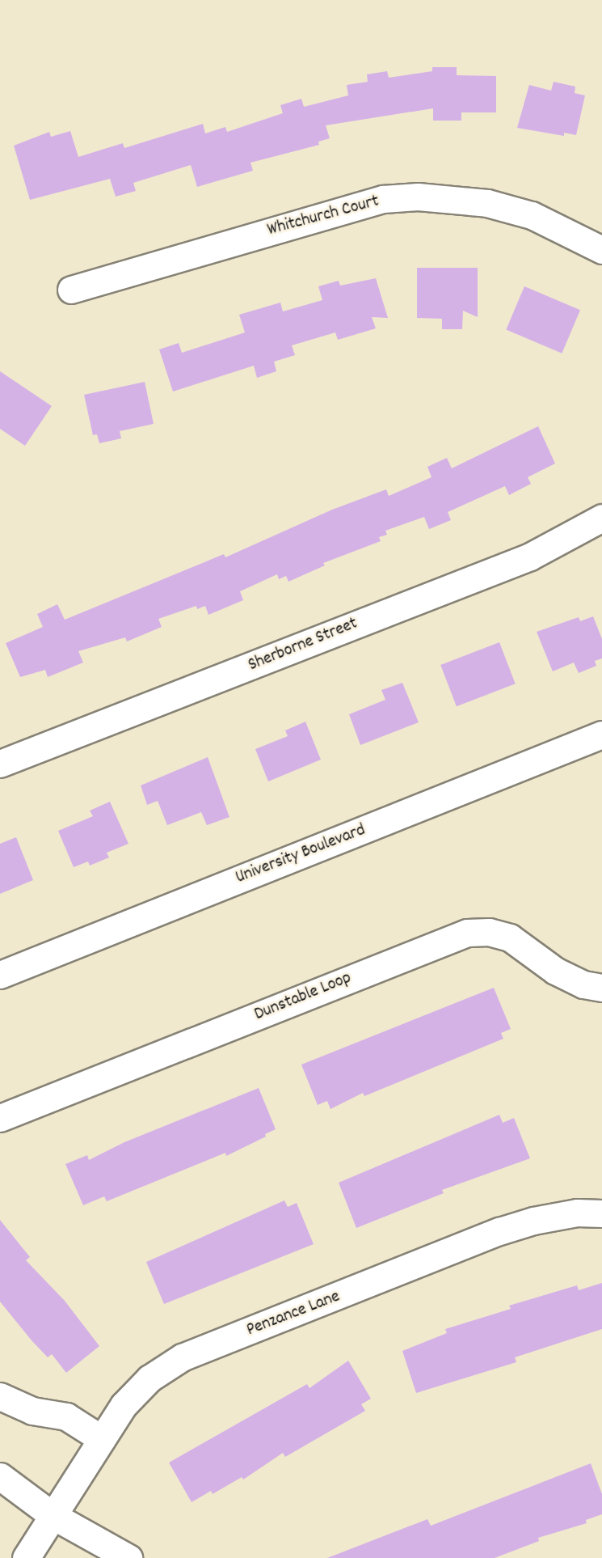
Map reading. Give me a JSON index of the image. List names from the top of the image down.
{
  "streets": {
    "street": [
      "Whitchurch Court",
      "Sherborne Street",
      "University Boulevard",
      "Dunstable Loop",
      "Penzance Lane"
    ]
  }
}
